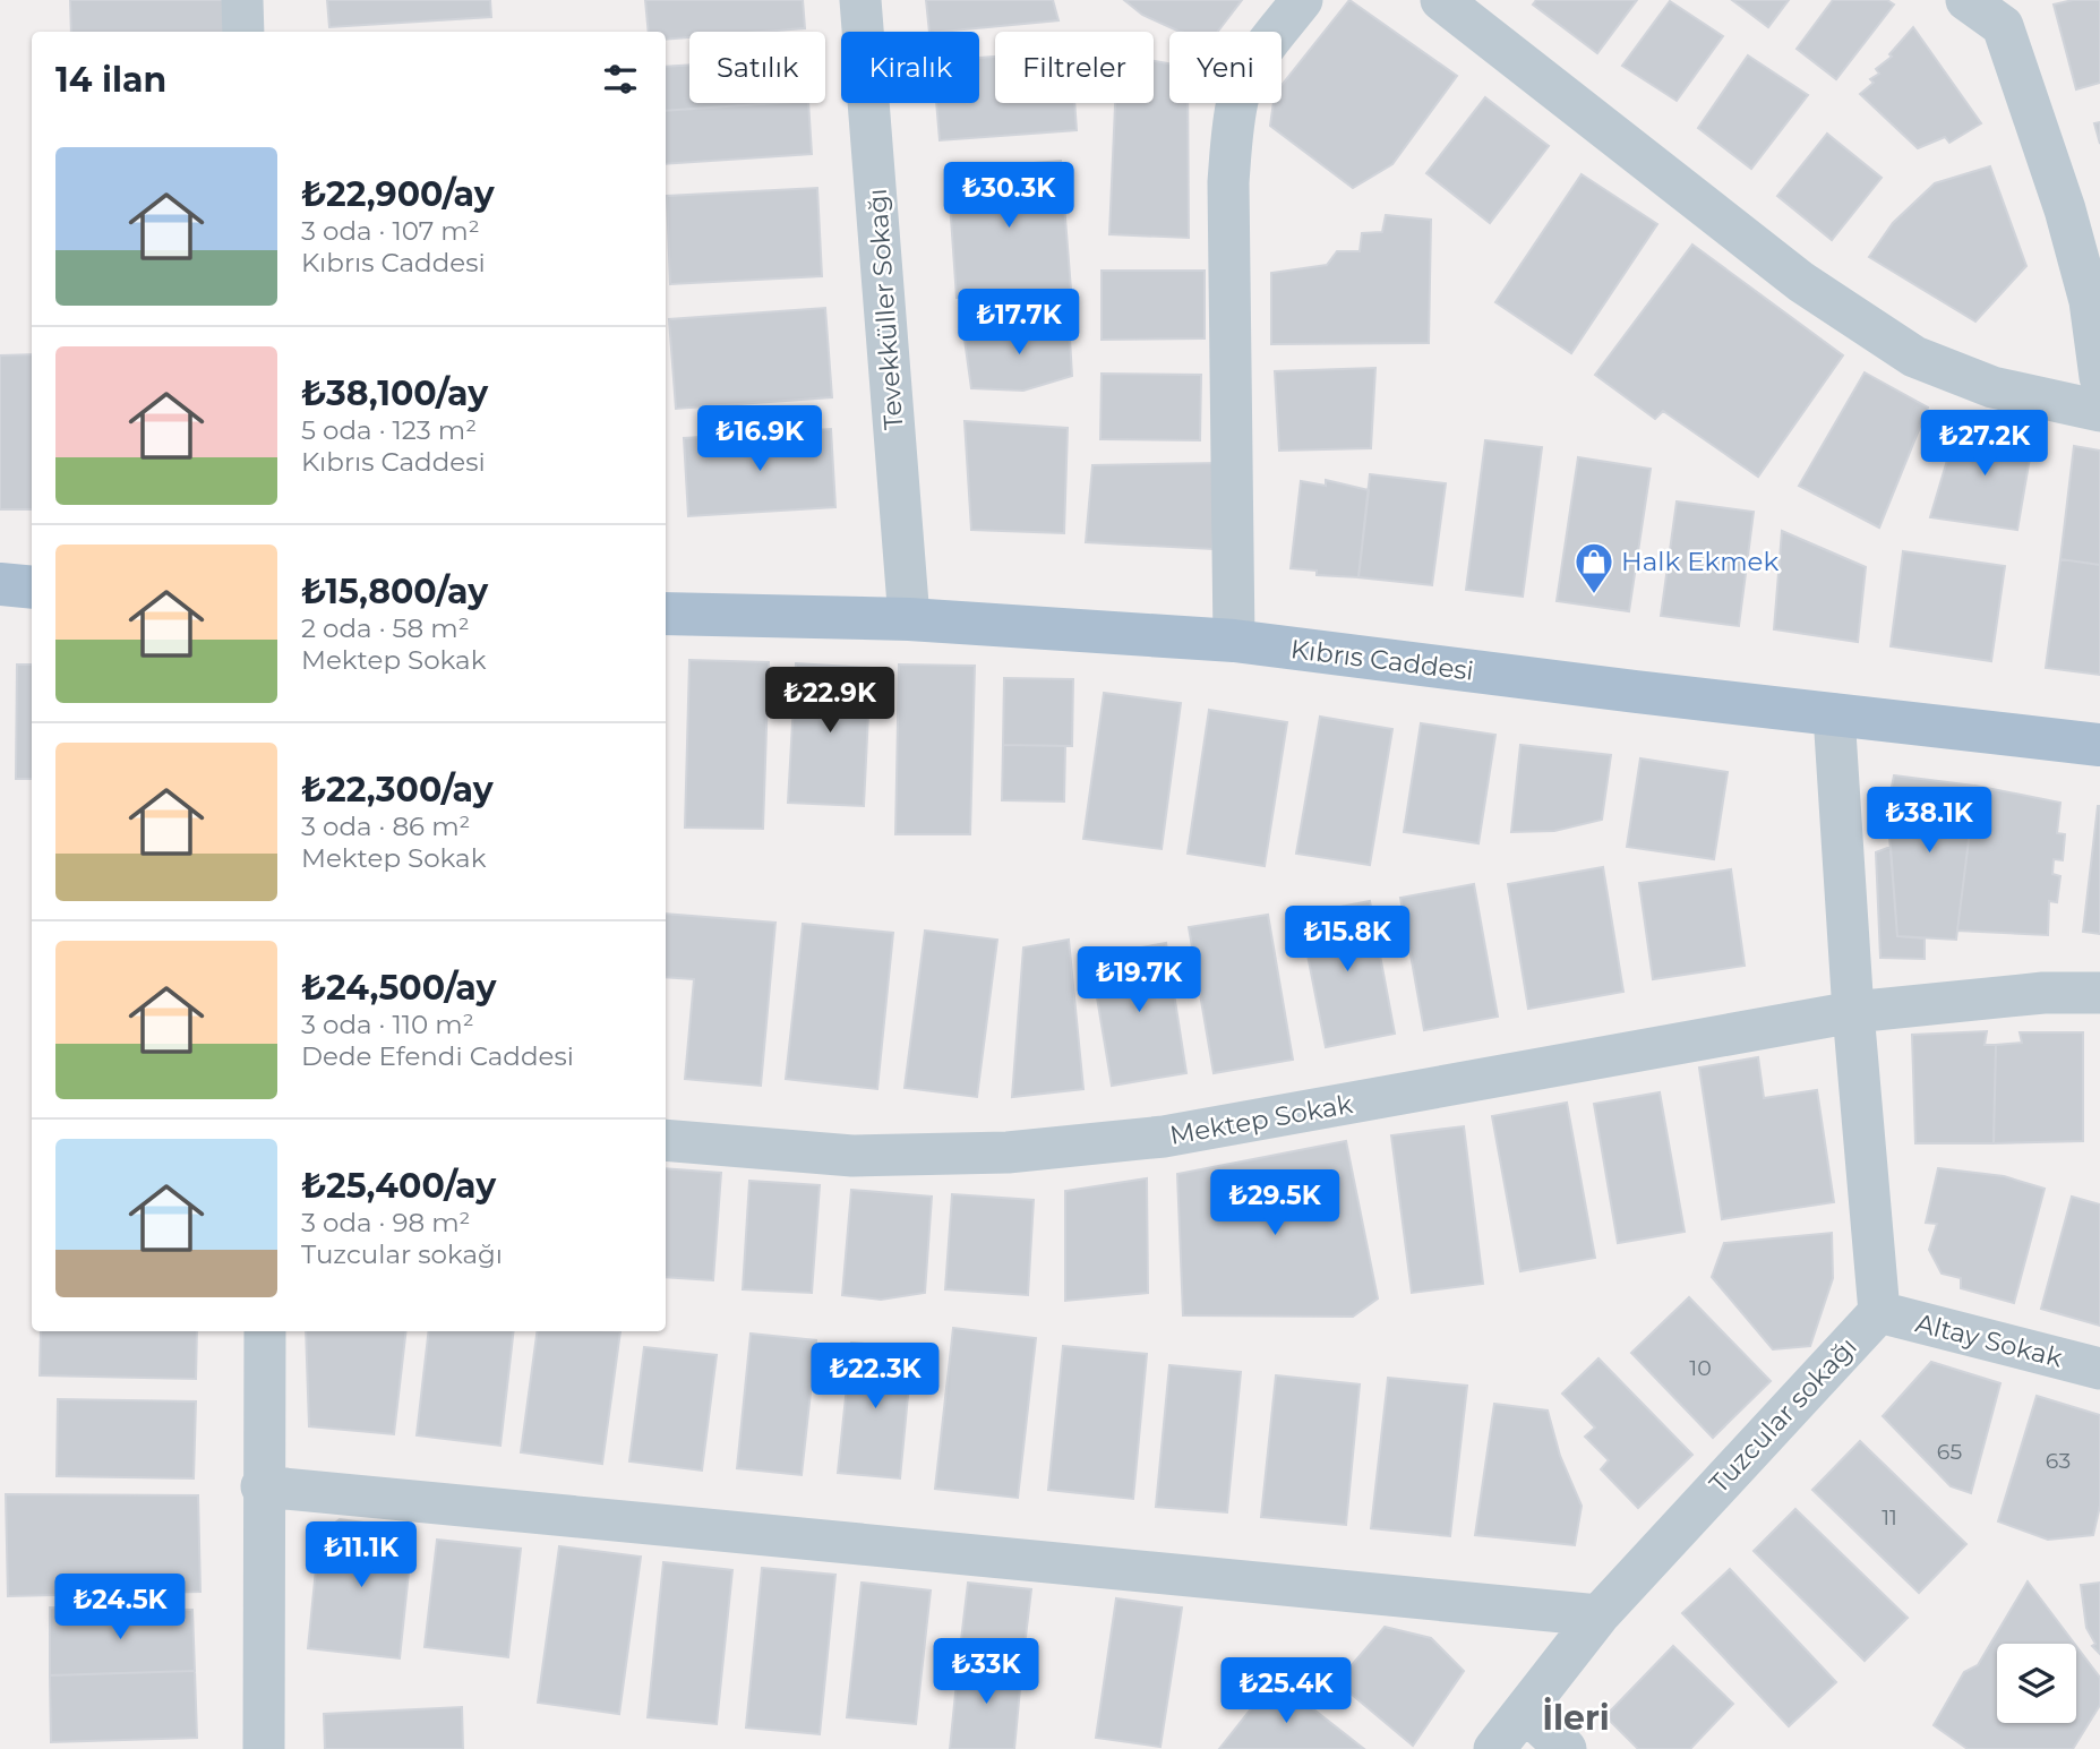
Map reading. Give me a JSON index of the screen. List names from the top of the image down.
{
  "streets": {
    "main road": ["Kıbrıs Caddesi"],
    "street": [
      "Tevekküller Sokağı",
      "Mektep Sokak",
      "Altay Sokak",
      "Tuzcular sokağı"
    ]
  },
  "crossings": [
    ["Tevekküller Sokağı", "Kıbrıs Caddesi"],
    ["Altay Sokak", "Tuzcular sokağı"]
  ],
  "districts": ["İleri"],
  "places": {
    "shop": ["Halk Ekmek"]
  },
  "house_numbers": [
    "10",
    "65",
    "63",
    "11"
  ],
  "page": {
    "chip": [
      "Satılık",
      "Kiralık",
      "Filtreler",
      "Yeni"
    ],
    "heading": "14 ilan",
    "list": [
      {
        "name": "₺22,900/ay",
        "note": "3 oda · 107 m² · Kıbrıs Caddesi"
      },
      {
        "name": "₺38,100/ay",
        "note": "5 oda · 123 m² · Kıbrıs Caddesi"
      },
      {
        "name": "₺15,800/ay",
        "note": "2 oda · 58 m² · Mektep Sokak"
      },
      {
        "name": "₺22,300/ay",
        "note": "3 oda · 86 m² · Mektep Sokak"
      },
      {
        "name": "₺24,500/ay",
        "note": "3 oda · 110 m² · Dede Efendi Caddesi"
      },
      {
        "name": "₺25,400/ay",
        "note": "3 oda · 98 m² · Tuzcular sokağı"
      }
    ],
    "price": [
      "₺30.3K",
      "₺17.7K",
      "₺16.9K",
      "₺27.2K",
      "₺22.9K",
      "₺38.1K",
      "₺15.8K",
      "₺19.7K",
      "₺29.5K",
      "₺22.3K",
      "₺11.1K",
      "₺24.5K",
      "₺33K",
      "₺25.4K"
    ]
  }
}
